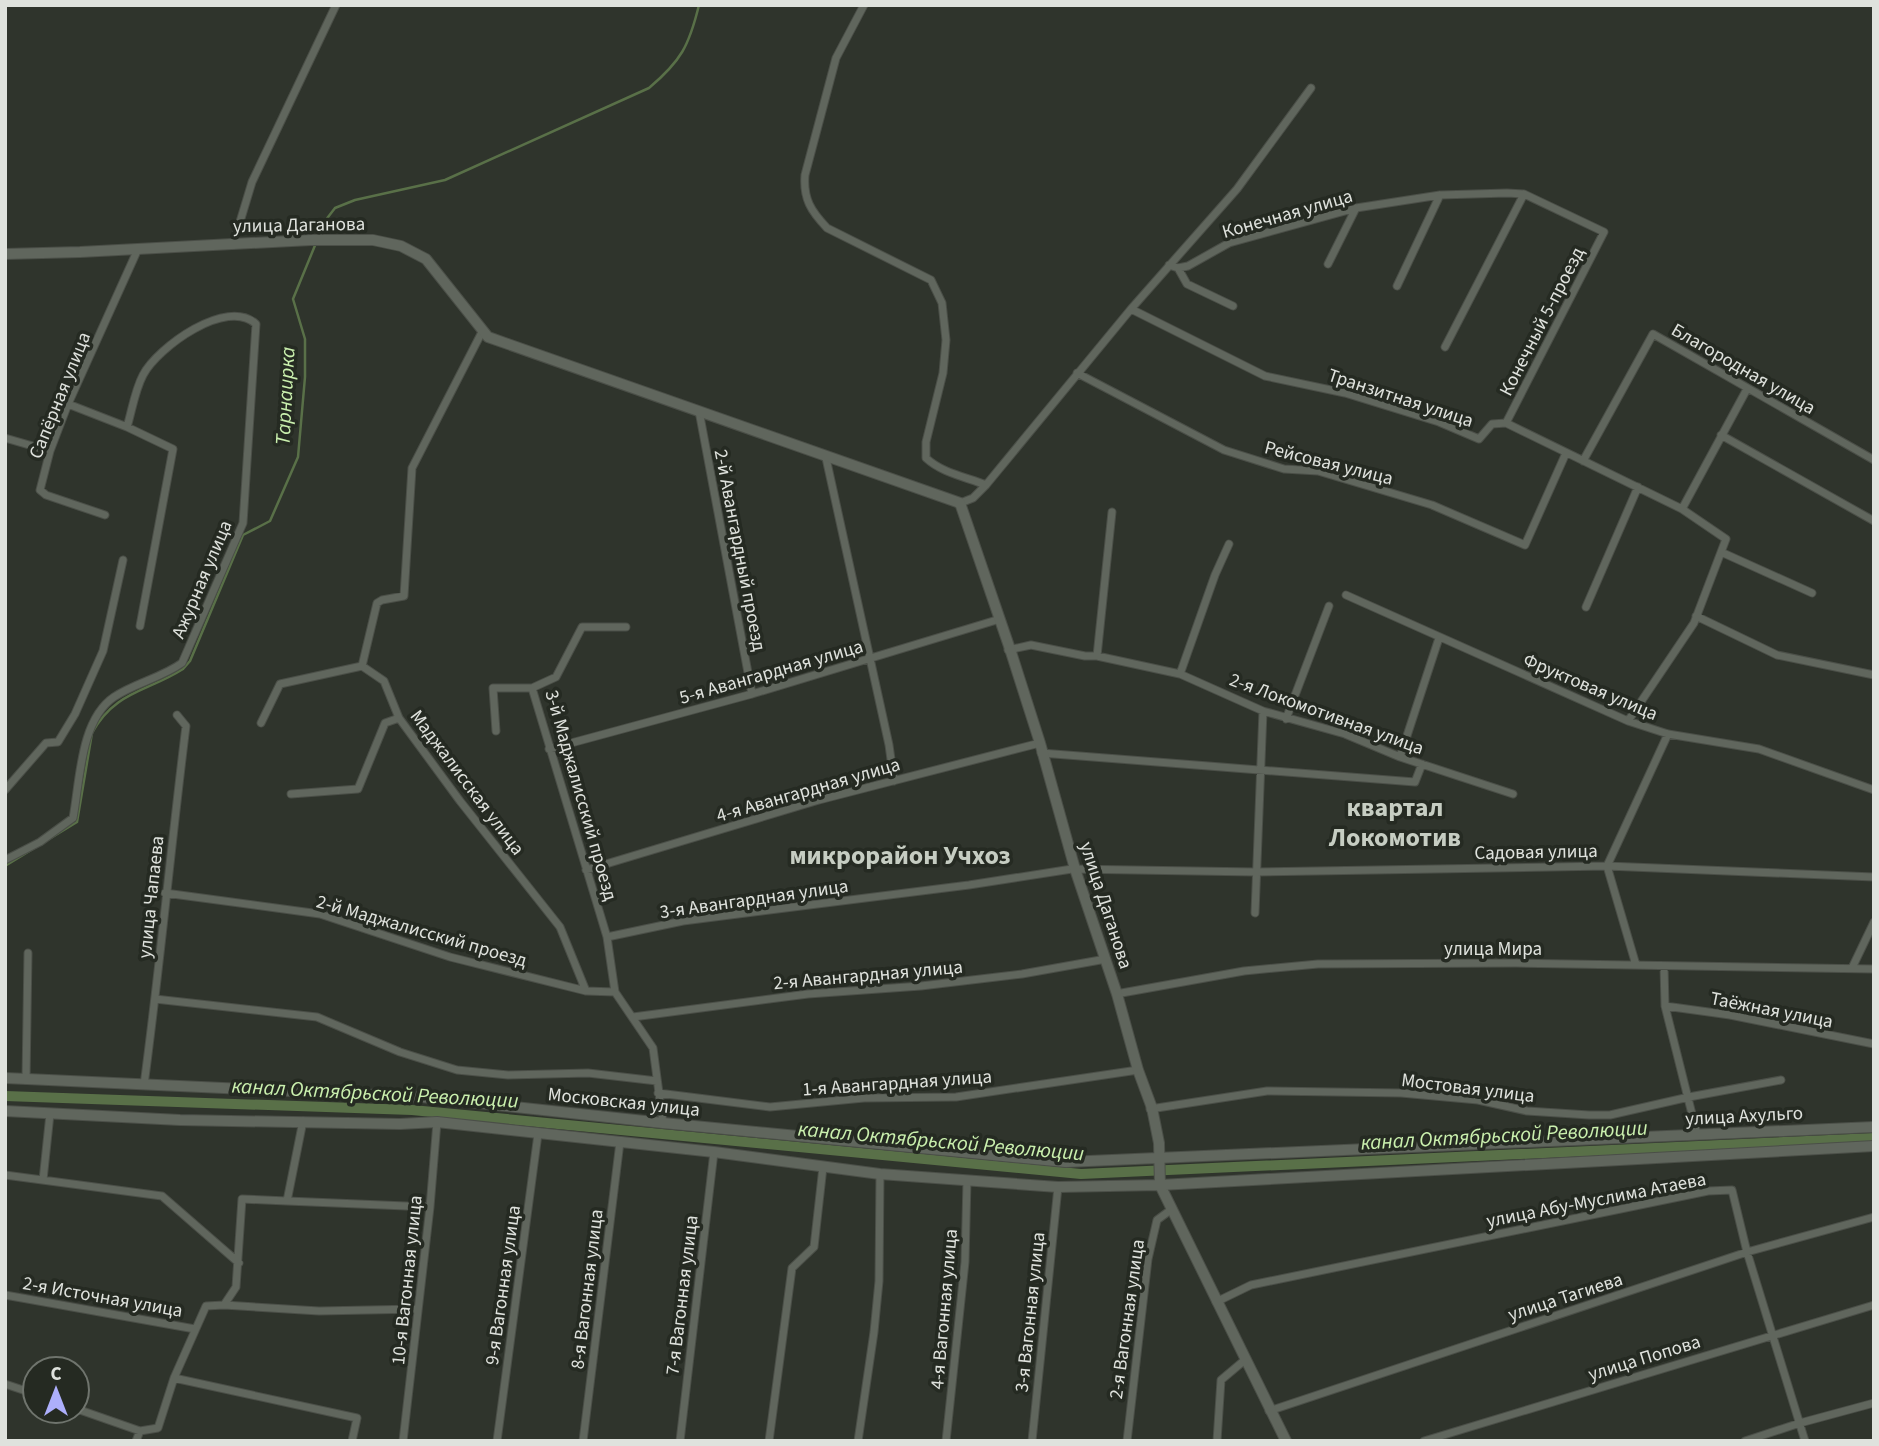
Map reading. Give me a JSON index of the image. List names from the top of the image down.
{
  "streets": {
    "main road": ["улица Даганова", "Московская улица", "улица Ахульго"],
    "street": [
      "Конечная улица",
      "Конечный 5-проезд",
      "Благородная улица",
      "Сапёрная улица",
      "Транзитная улица",
      "Рейсовая улица",
      "2-й Авангардный проезд",
      "Ажурная улица",
      "5-я Авангардная улица",
      "Фруктовая улица",
      "2-я Локомотивная улица",
      "Маджалисская улица",
      "4-я Авангардная улица",
      "3-й Маджалисский проезд",
      "Садовая улица",
      "улица Чапаева",
      "3-я Авангардная улица",
      "2-й Маджалисский проезд",
      "улица Мира",
      "2-я Авангардная улица",
      "Таёжная улица",
      "1-я Авангардная улица",
      "Мостовая улица",
      "улица Абу-Муслима Атаева",
      "10-я Вагонная улица",
      "9-я Вагонная улица",
      "8-я Вагонная улица",
      "7-я Вагонная улица",
      "2-я Источная улица",
      "улица Тагиева",
      "4-я Вагонная улица",
      "3-я Вагонная улица",
      "2-я Вагонная улица",
      "улица Попова"
    ]
  },
  "crossings": [
    ["Конечная улица", "Конечный 5-проезд"],
    ["улица Даганова", "Сапёрная улица"],
    ["улица Даганова", "2-й Авангардный проезд"],
    ["улица Даганова", "5-я Авангардная улица"],
    ["улица Даганова", "2-я Локомотивная улица"],
    ["улица Даганова", "4-я Авангардная улица"],
    ["улица Даганова", "Садовая улица"],
    ["улица Даганова", "3-я Авангардная улица"],
    ["улица Даганова", "улица Мира"],
    ["улица Даганова", "2-я Авангардная улица"],
    ["улица Даганова", "1-я Авангардная улица"],
    ["улица Даганова", "Мостовая улица"],
    ["улица Даганова", "Московская улица"],
    ["улица Даганова", "улица Ахульго"],
    ["улица Даганова", "улица Абу-Муслима Атаева"],
    ["улица Даганова", "улица Тагиева"],
    ["улица Даганова", "2-я Вагонная улица"],
    ["Конечный 5-проезд", "Транзитная улица"],
    ["2-й Авангардный проезд", "5-я Авангардная улица"],
    ["5-я Авангардная улица", "3-й Маджалисский проезд"],
    ["2-я Локомотивная улица", "4-я Авангардная улица"],
    ["Маджалисская улица", "2-й Маджалисский проезд"],
    ["4-я Авангардная улица", "3-й Маджалисский проезд"],
    ["3-й Маджалисский проезд", "3-я Авангардная улица"],
    ["3-й Маджалисский проезд", "2-й Маджалисский проезд"],
    ["Садовая улица", "3-я Авангардная улица"],
    ["улица Чапаева", "2-й Маджалисский проезд"],
    ["улица Чапаева", "Московская улица"],
    ["Московская улица", "улица Ахульго"],
    ["улица Абу-Муслима Атаева", "улица Тагиева"],
    ["улица Абу-Муслима Атаева", "улица Попова"]
  ],
  "districts": ["квартал Локомотив", "микрорайон Учхоз"],
  "water": ["Тарнаирка", "канал Октябрьской Революции"],
  "north": "top"
}
